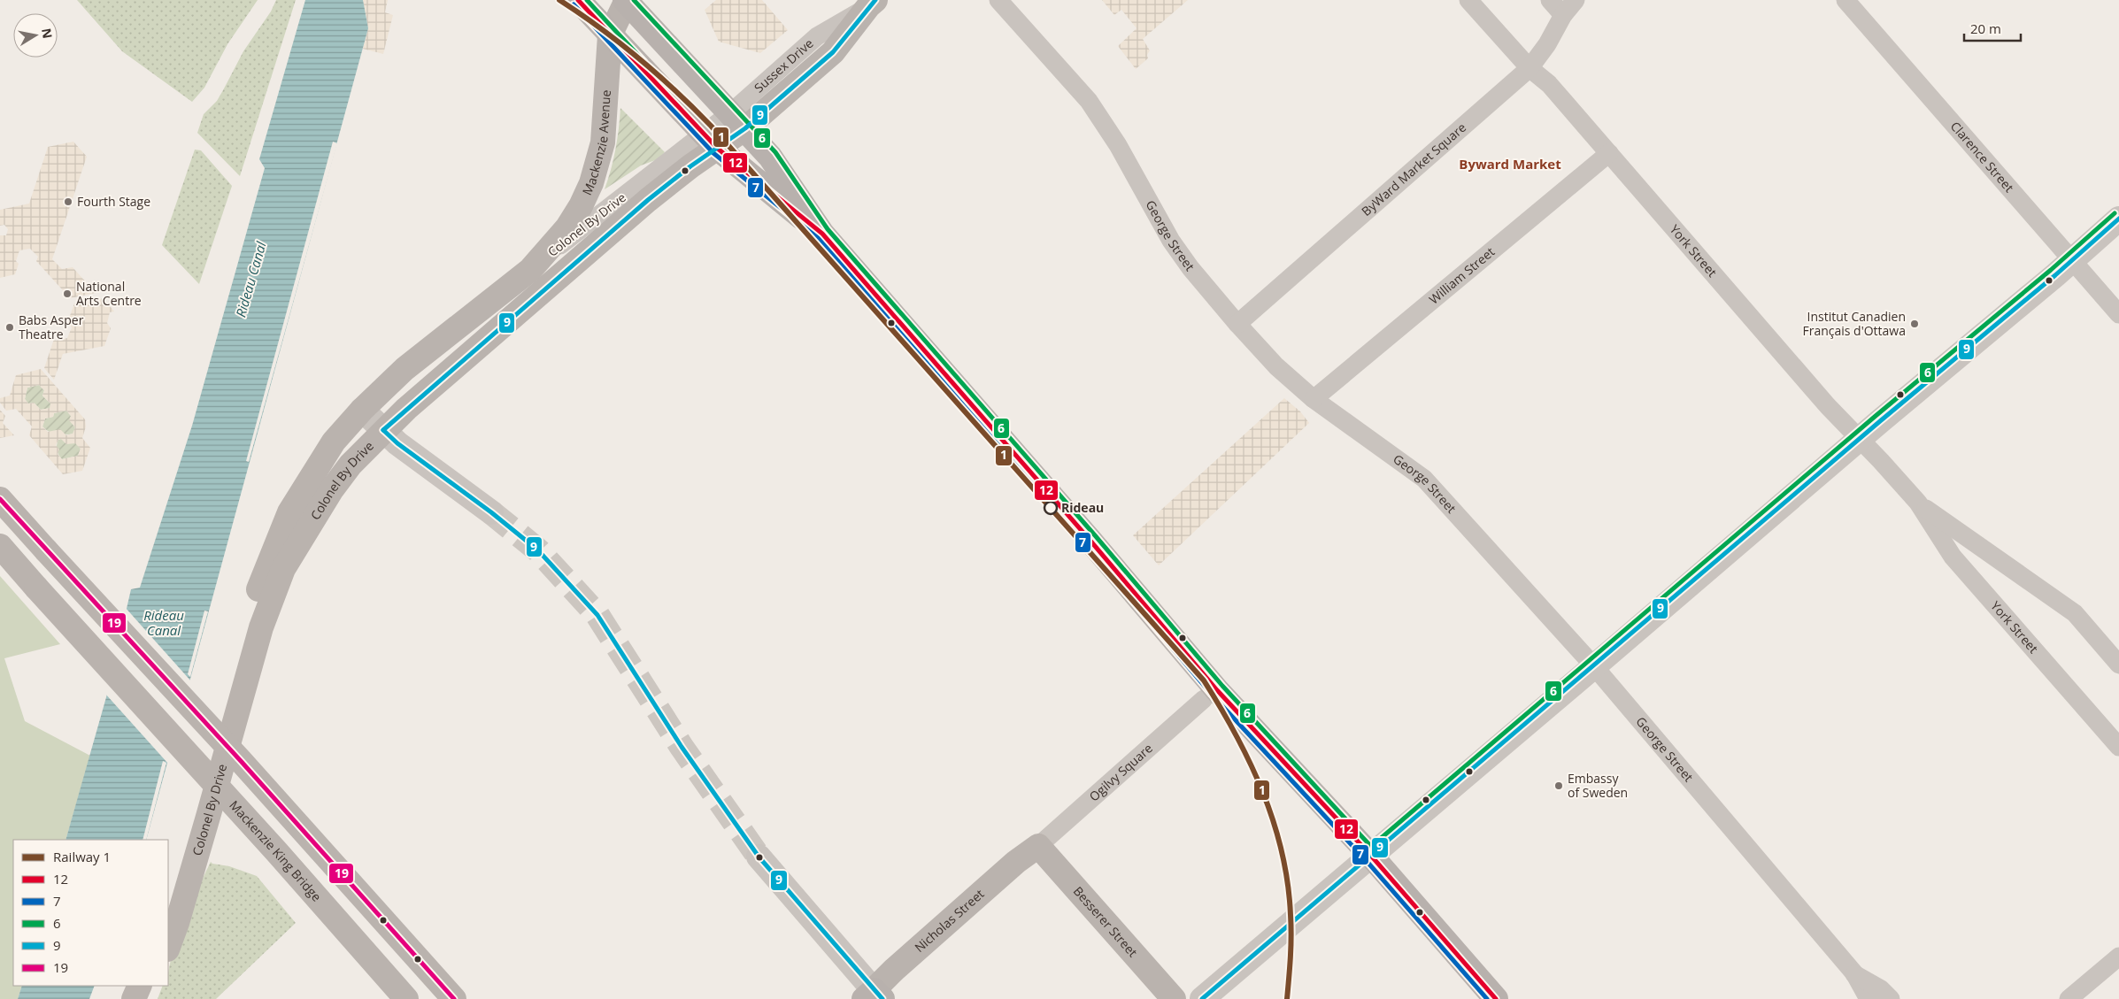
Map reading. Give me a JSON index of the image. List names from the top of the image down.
{
  "streets": {
    "main road": [
      "Sussex Drive",
      "Mackenzie Avenue",
      "Colonel By Drive",
      "Mackenzie King Bridge",
      "Nicholas Street",
      "Besserer Street"
    ],
    "street": [
      "Clarence Street",
      "ByWard Market Square",
      "George Street",
      "York Street",
      "William Street",
      "Ogilvy Square"
    ]
  },
  "crossings": [
    ["Sussex Drive", "Colonel By Drive"],
    ["Mackenzie Avenue", "Colonel By Drive"],
    ["ByWard Market Square", "George Street"],
    ["ByWard Market Square", "York Street"],
    ["George Street", "William Street"],
    ["York Street", "William Street"],
    ["Ogilvy Square", "Nicholas Street"],
    ["Ogilvy Square", "Besserer Street"],
    ["Nicholas Street", "Besserer Street"]
  ],
  "districts": ["Byward Market"],
  "water": ["Rideau Canal"],
  "places": [
    "Fourth Stage",
    "National Arts Centre",
    "Institut Canadien Français d'Ottawa",
    "Babs Asper Theatre",
    "Rideau",
    "Embassy of Sweden"
  ],
  "lines": [
    "rail line 1",
    "transit line 12",
    "transit line 6",
    "transit line 9",
    "transit line 7",
    "transit line 19"
  ],
  "legend": [
    "Railway 1",
    "12",
    "7",
    "6",
    "9",
    "19"
  ],
  "scale_bar": "20 m",
  "north": "right"
}
